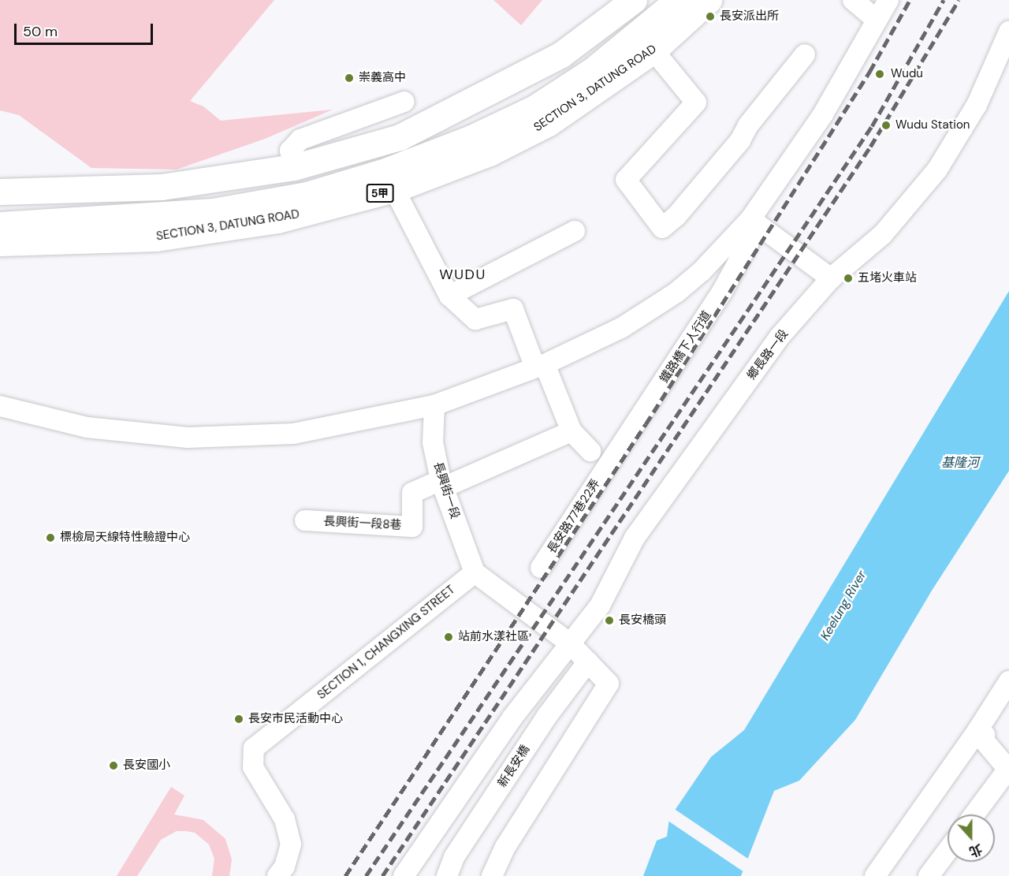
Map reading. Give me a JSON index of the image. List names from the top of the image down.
{
  "streets": {
    "main road": ["SECTION 3, DATUNG ROAD", "5甲"],
    "street": [
      "鐵路橋下人行道",
      "鄉長路一段",
      "長興街一段",
      "長安路77巷22弄",
      "長興街一段8巷",
      "SECTION 1, CHANGXING STREET",
      "新長安橋"
    ]
  },
  "crossings": [
    ["鐵路橋下人行道", "長安路77巷22弄"],
    ["長興街一段", "長興街一段8巷"],
    ["長興街一段", "SECTION 1, CHANGXING STREET"]
  ],
  "districts": ["WUDU"],
  "water": ["基隆河", "Keelung River"],
  "places": [
    "長安派出所",
    "Wudu",
    "崇義高中",
    "Wudu Station",
    "五堵火車站",
    "標檢局天線特性驗證中心",
    "長安橋頭",
    "站前水漾社區",
    "長安市民活動中心",
    "長安國小"
  ],
  "scale_bar": "50 m",
  "north": "bottom"
}
